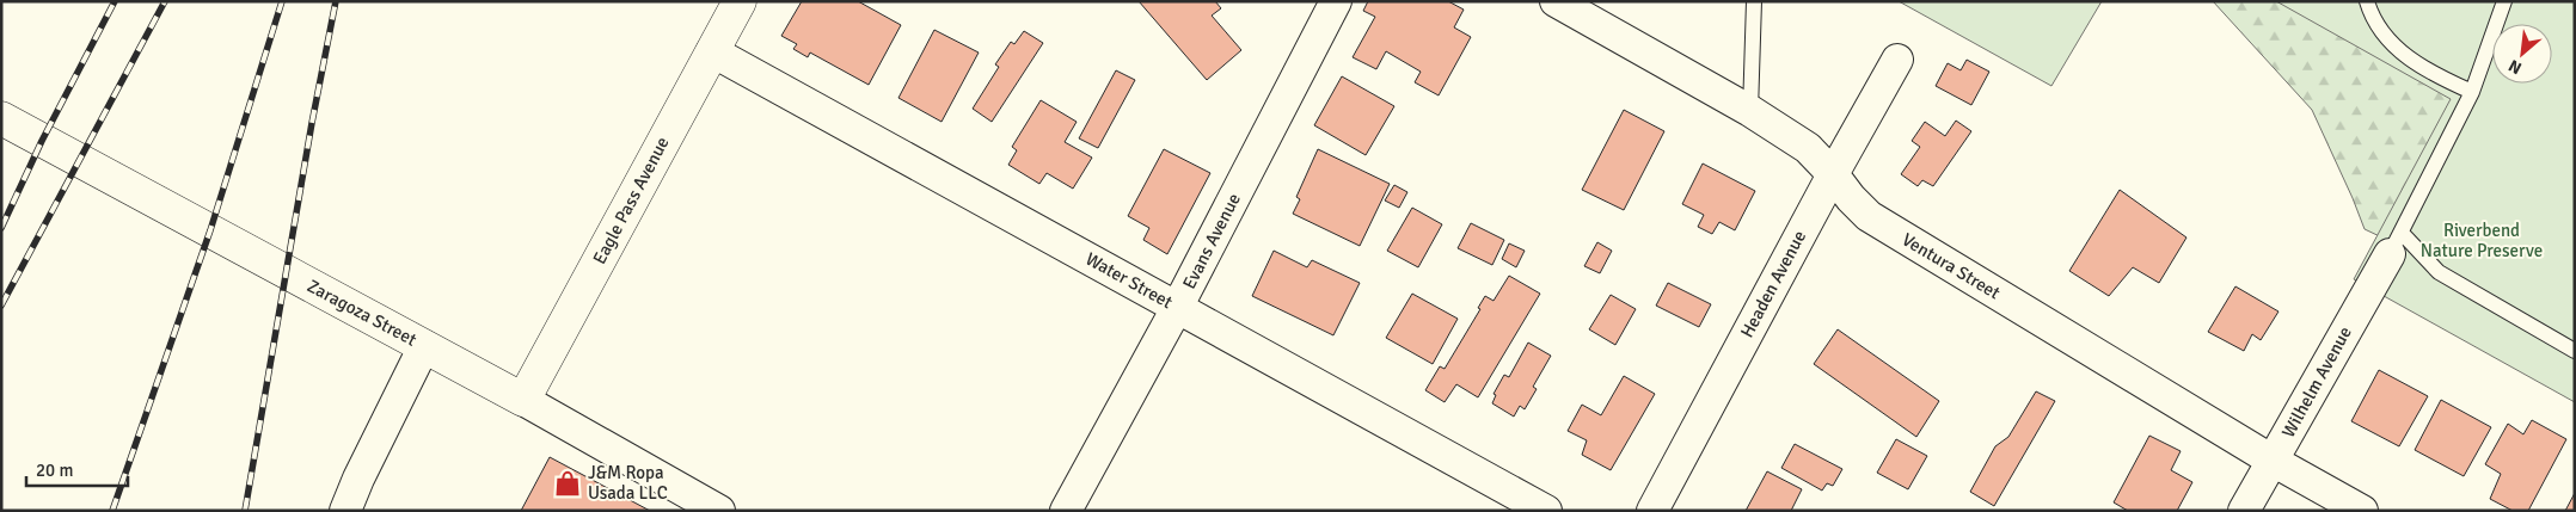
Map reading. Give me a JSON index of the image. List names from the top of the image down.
{
  "streets": {
    "street": [
      "Eagle Pass Avenue",
      "Evans Avenue",
      "Ventura Street",
      "Water Street",
      "Headen Avenue",
      "Zaragoza Street",
      "Wilhelm Avenue"
    ]
  },
  "crossings": [
    ["Eagle Pass Avenue", "Water Street"],
    ["Eagle Pass Avenue", "Zaragoza Street"],
    ["Evans Avenue", "Water Street"],
    ["Ventura Street", "Headen Avenue"],
    ["Ventura Street", "Wilhelm Avenue"]
  ],
  "parks": ["Riverbend Nature Preserve"],
  "places": {
    "shop": ["J&M Ropa Usada LLC"]
  },
  "scale_bar": "20 m",
  "north": "bottom left"
}
